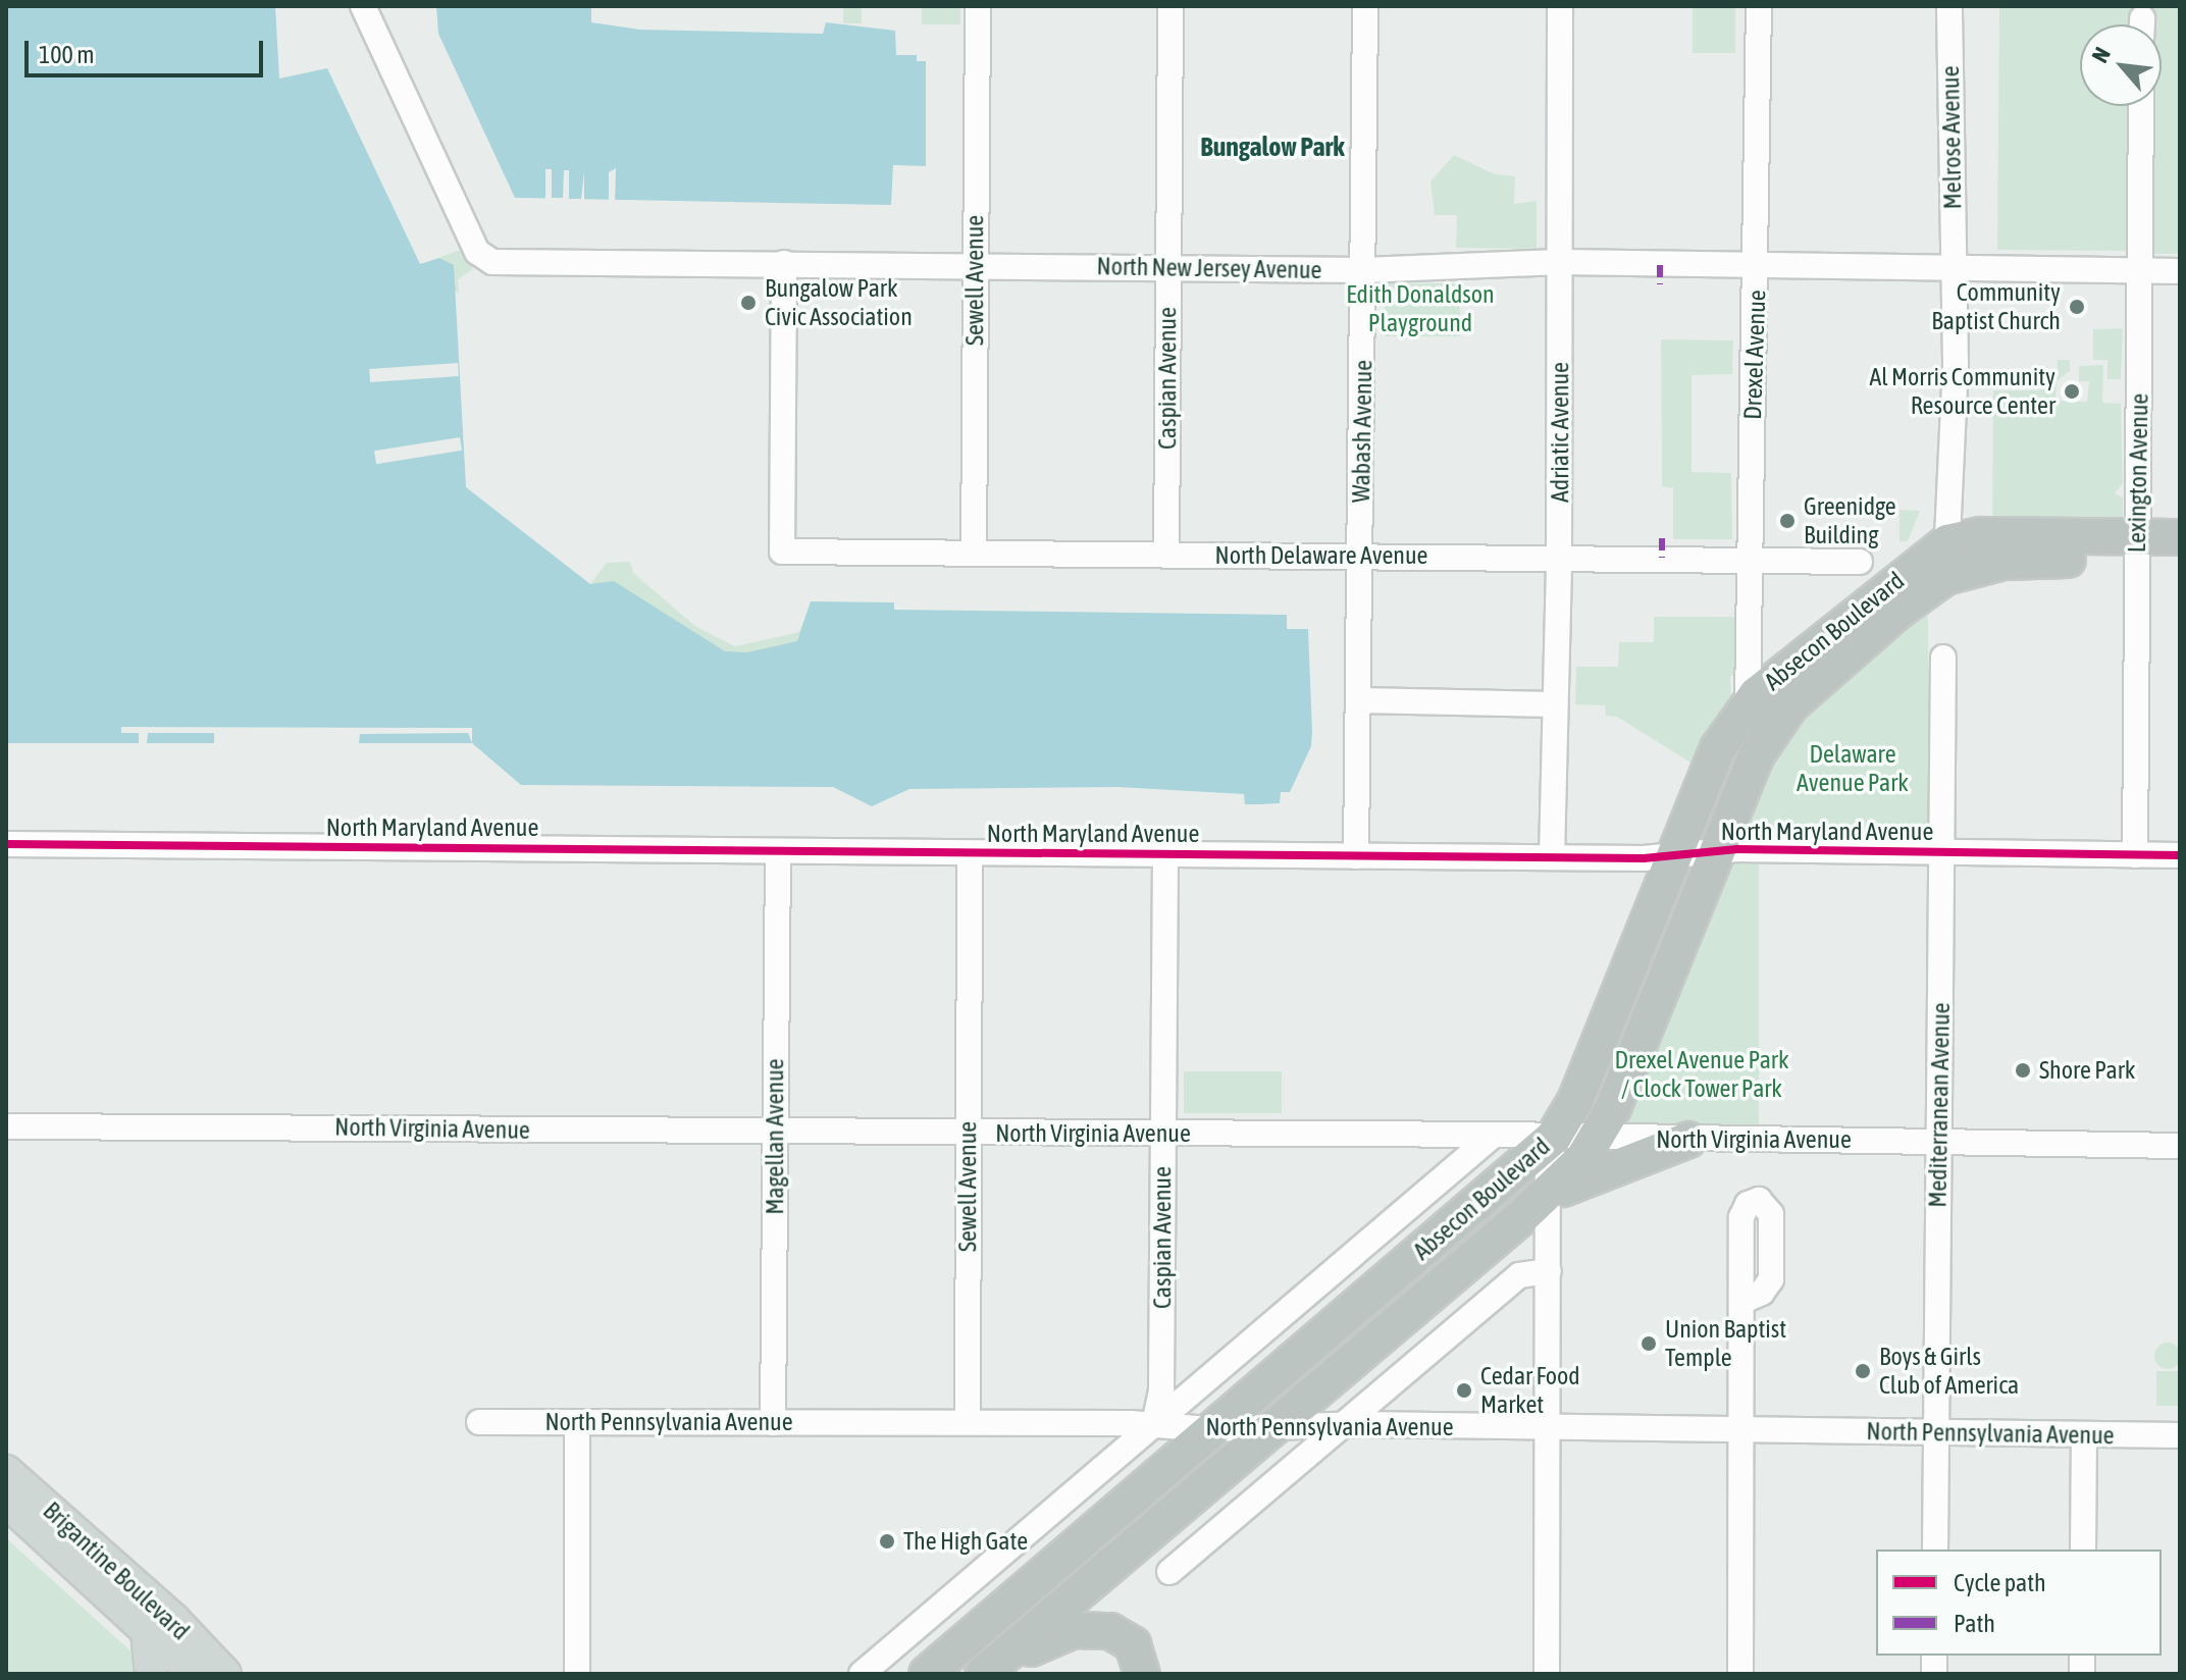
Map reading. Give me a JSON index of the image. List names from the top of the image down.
{
  "streets": {
    "highway": ["Absecon Boulevard"],
    "main road": ["Brigantine Boulevard"],
    "street": [
      "Melrose Avenue",
      "North New Jersey Avenue",
      "Sewell Avenue",
      "Drexel Avenue",
      "Caspian Avenue",
      "Wabash Avenue",
      "Adriatic Avenue",
      "Lexington Avenue",
      "North Delaware Avenue",
      "North Maryland Avenue",
      "Mediterranean Avenue",
      "North Virginia Avenue",
      "Magellan Avenue",
      "North Pennsylvania Avenue"
    ]
  },
  "crossings": [
    ["Melrose Avenue", "North New Jersey Avenue"],
    ["North New Jersey Avenue", "Sewell Avenue"],
    ["North New Jersey Avenue", "Drexel Avenue"],
    ["North New Jersey Avenue", "Caspian Avenue"],
    ["North New Jersey Avenue", "Wabash Avenue"],
    ["North New Jersey Avenue", "Adriatic Avenue"],
    ["North New Jersey Avenue", "Lexington Avenue"],
    ["North New Jersey Avenue", "North Delaware Avenue"],
    ["Sewell Avenue", "North Delaware Avenue"],
    ["Sewell Avenue", "North Maryland Avenue"],
    ["Sewell Avenue", "North Virginia Avenue"],
    ["Sewell Avenue", "North Pennsylvania Avenue"],
    ["Drexel Avenue", "North Delaware Avenue"],
    ["Drexel Avenue", "Absecon Boulevard"],
    ["Caspian Avenue", "North Delaware Avenue"],
    ["Caspian Avenue", "North Maryland Avenue"],
    ["Caspian Avenue", "North Virginia Avenue"],
    ["Caspian Avenue", "North Pennsylvania Avenue"],
    ["Wabash Avenue", "North Delaware Avenue"],
    ["Wabash Avenue", "North Maryland Avenue"],
    ["Adriatic Avenue", "North Delaware Avenue"],
    ["Adriatic Avenue", "North Maryland Avenue"],
    ["Lexington Avenue", "North Maryland Avenue"],
    ["Absecon Boulevard", "North Maryland Avenue"],
    ["Absecon Boulevard", "North Virginia Avenue"],
    ["Absecon Boulevard", "North Pennsylvania Avenue"],
    ["North Maryland Avenue", "Mediterranean Avenue"],
    ["North Maryland Avenue", "Magellan Avenue"],
    ["Mediterranean Avenue", "North Virginia Avenue"],
    ["Mediterranean Avenue", "North Pennsylvania Avenue"],
    ["North Virginia Avenue", "Magellan Avenue"],
    ["Magellan Avenue", "North Pennsylvania Avenue"]
  ],
  "districts": ["Bungalow Park"],
  "parks": ["Edith Donaldson Playground", "Delaware Avenue Park", "Drexel Avenue Park / Clock Tower Park"],
  "places": [
    "Bungalow Park Civic Association",
    "Community Baptist Church",
    "Al Morris Community Resource Center",
    "Greenidge Building",
    "Shore Park",
    "Union Baptist Temple",
    "Boys & Girls Club of America",
    "Cedar Food Market",
    "The High Gate"
  ],
  "legend": ["Cycle path", "Path"],
  "scale_bar": "100 m",
  "north": "top left"
}
